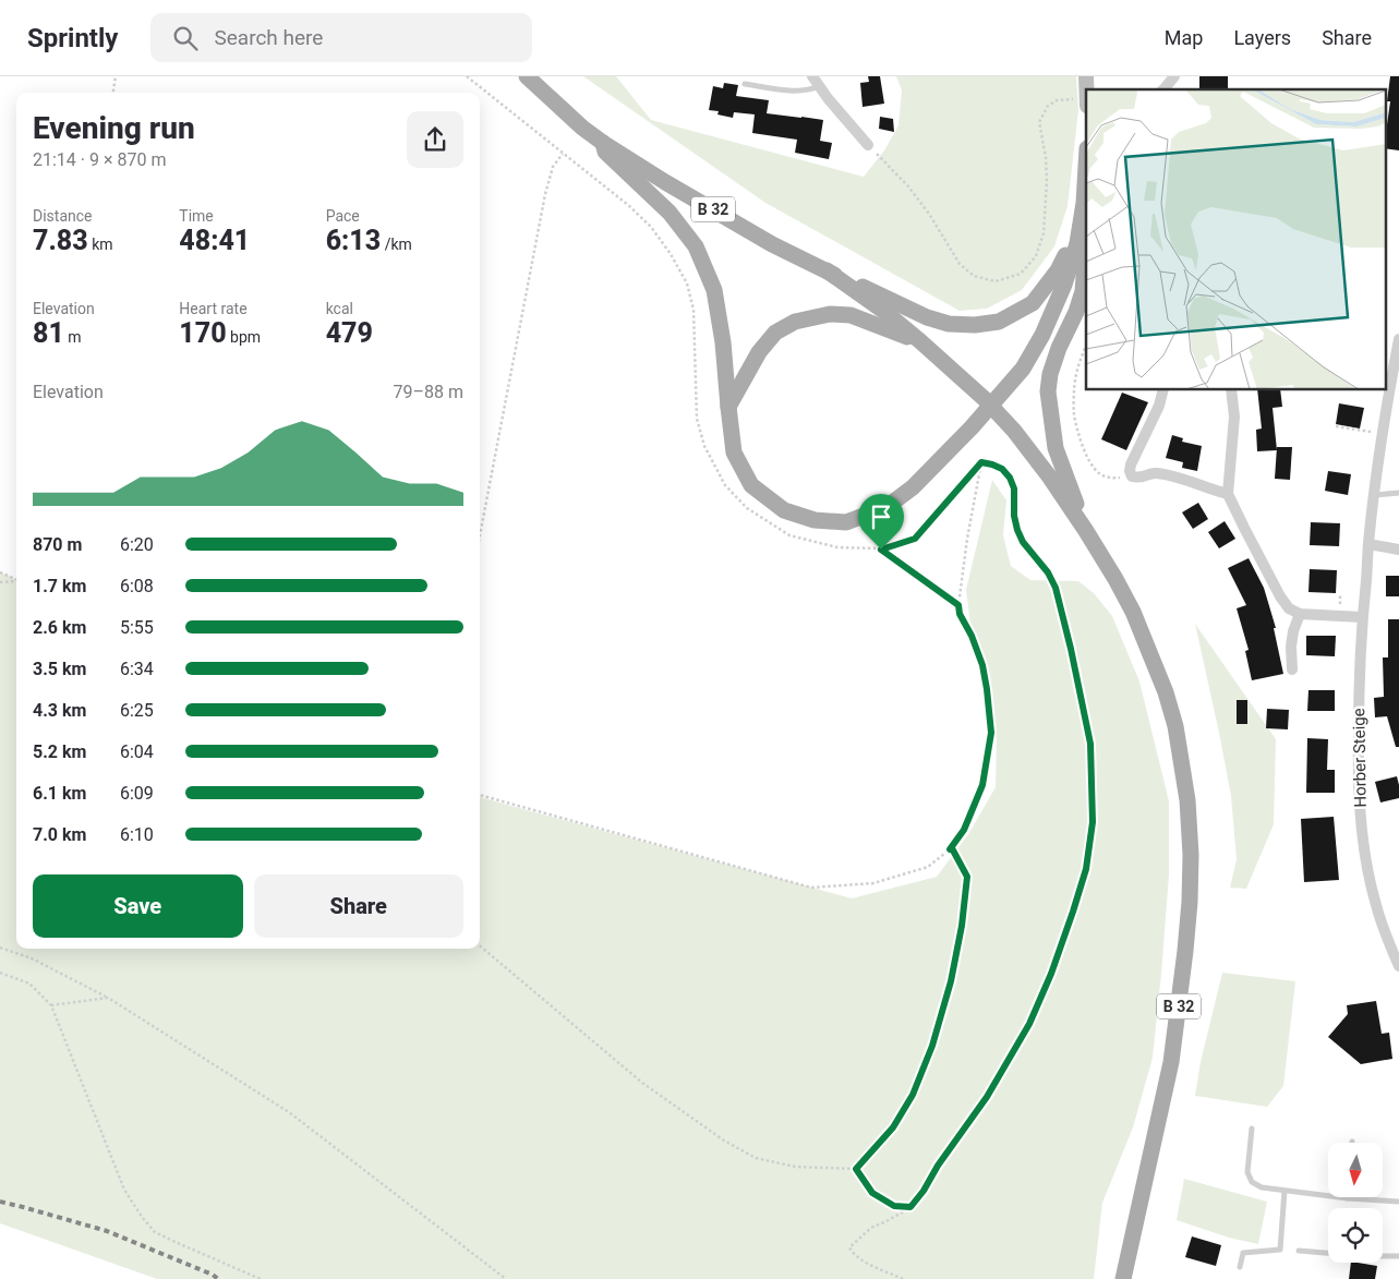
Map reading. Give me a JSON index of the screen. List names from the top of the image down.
{
  "streets": {
    "main road": ["B 32"],
    "street": ["Horber Steige"]
  },
  "north": "bottom",
  "page": {
    "header": "Sprintly",
    "search": "Search here",
    "nav": ["Map", "Layers", "Share"],
    "heading": ["Evening run", "21:14 · 9 × 870 m"],
    "stats": [
      ["Distance", "7.83 km"],
      ["Time", "48:41"],
      ["Pace", "6:13 /km"],
      ["Elevation", "81 m"],
      ["Heart rate", "170 bpm"],
      ["kcal", "479"]
    ],
    "chart": ["Elevation", "79–88 m"],
    "list": [
      {
        "name": "870 m",
        "note": "6:20"
      },
      {
        "name": "1.7 km",
        "note": "6:08"
      },
      {
        "name": "2.6 km",
        "note": "5:55"
      },
      {
        "name": "3.5 km",
        "note": "6:34"
      },
      {
        "name": "4.3 km",
        "note": "6:25"
      },
      {
        "name": "5.2 km",
        "note": "6:04"
      },
      {
        "name": "6.1 km",
        "note": "6:09"
      },
      {
        "name": "7.0 km",
        "note": "6:10"
      }
    ],
    "buttons": ["Save", "Share"]
  }
}
